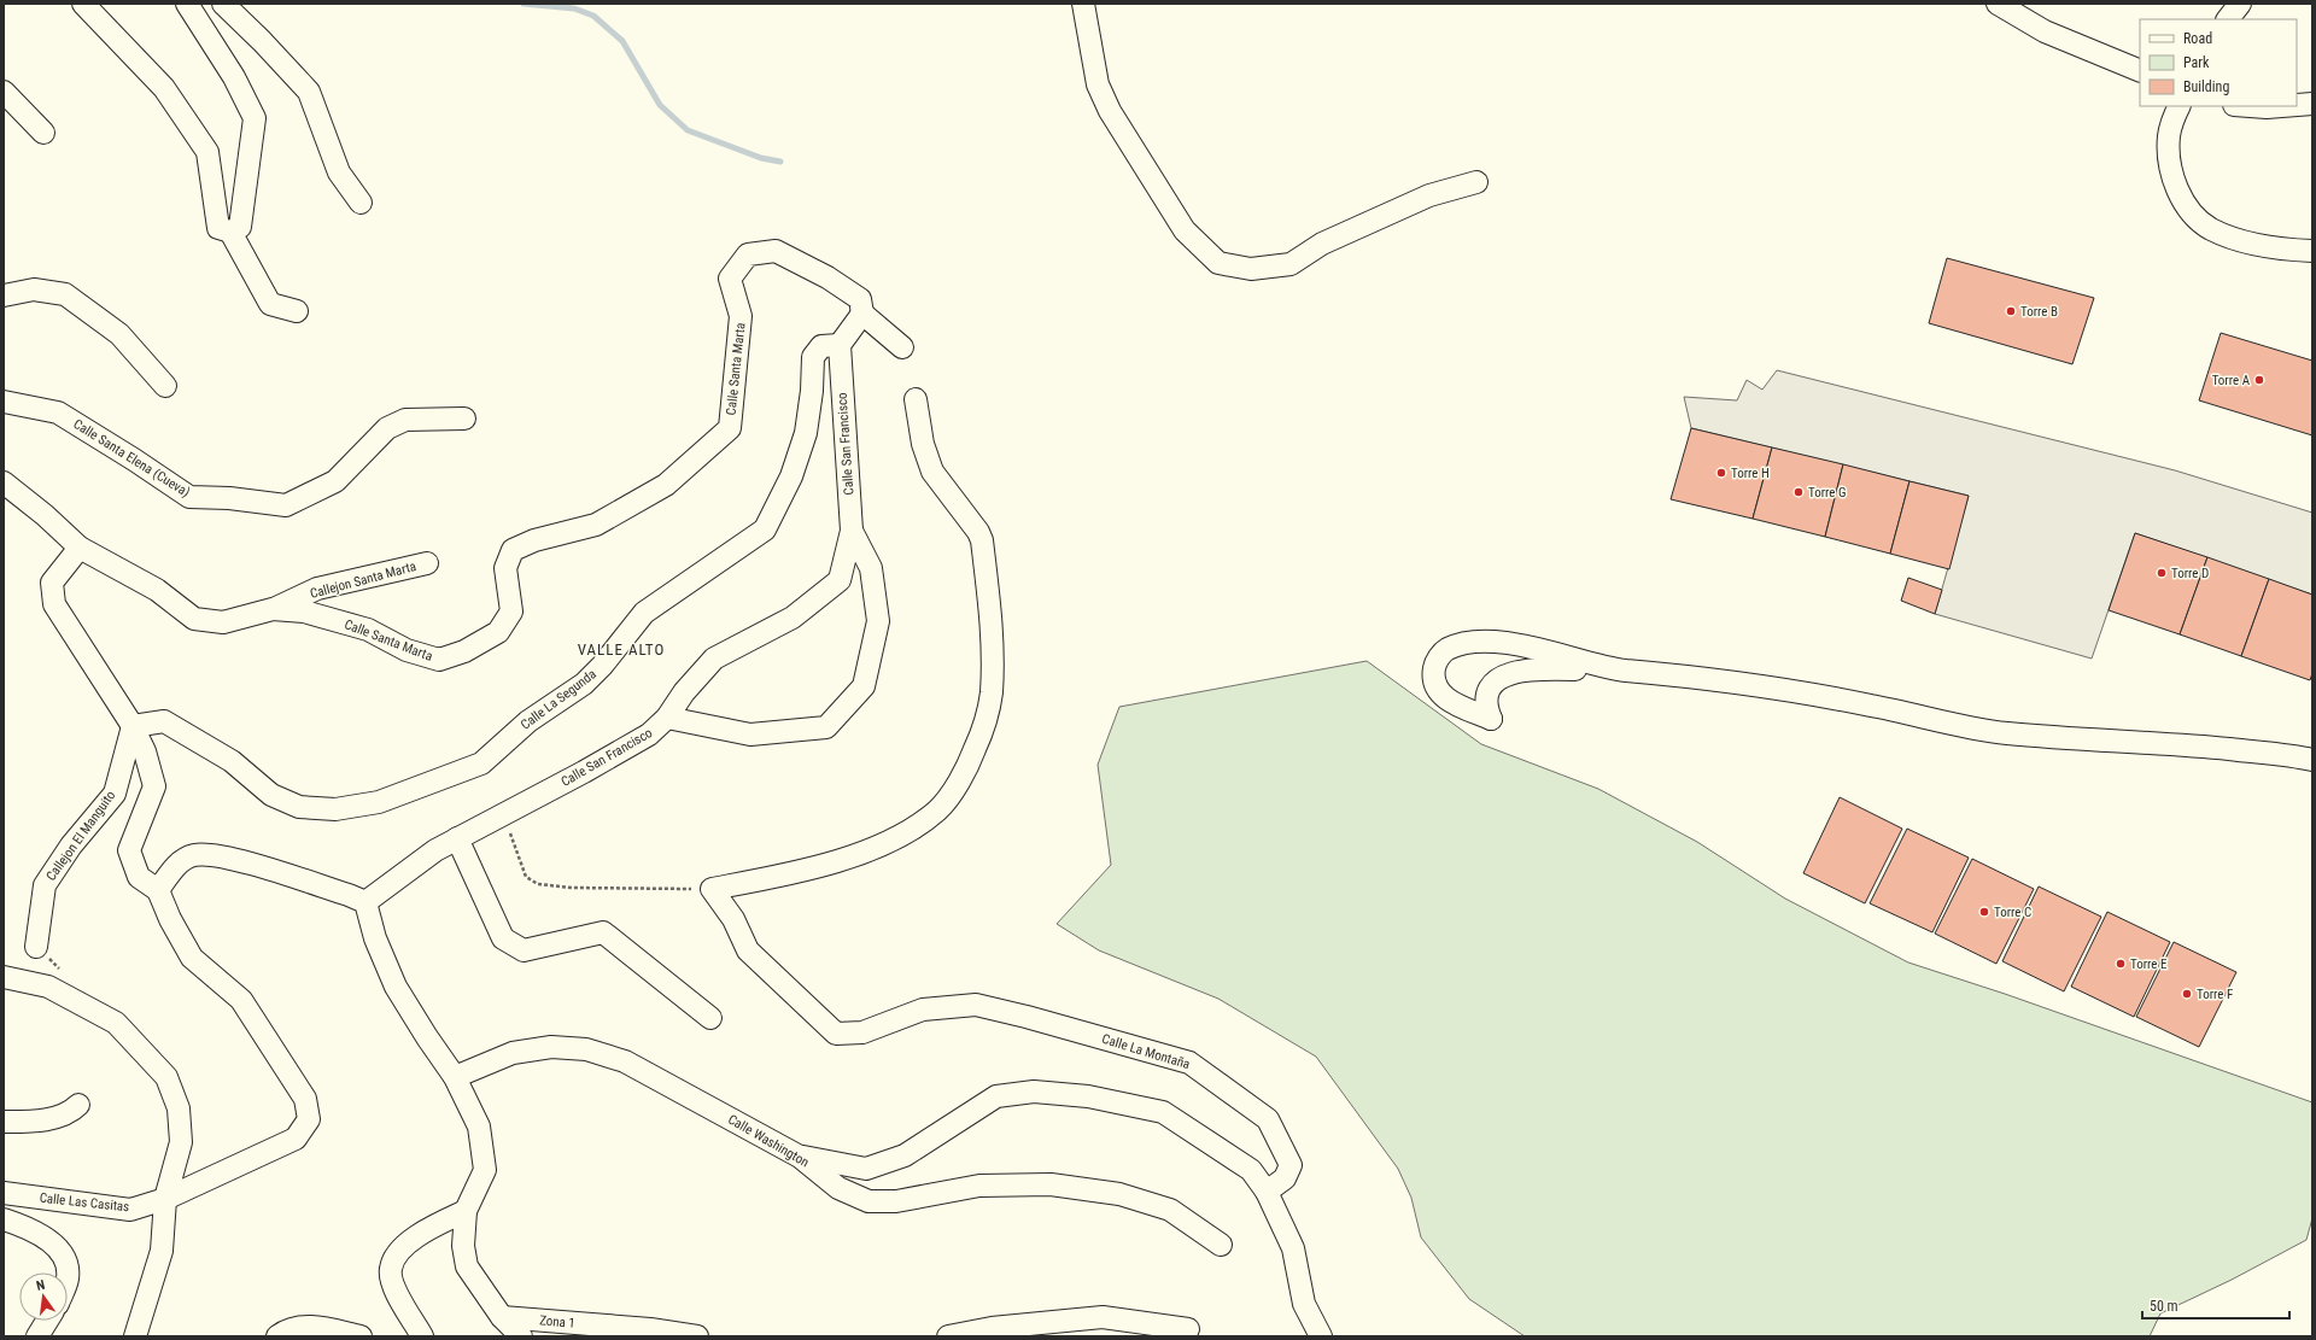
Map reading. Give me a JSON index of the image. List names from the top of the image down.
{
  "streets": {
    "street": [
      "Calle Santa Marta",
      "Calle San Francisco",
      "Calle Santa Elena (Cueva)",
      "Callejon Santa Marta",
      "Calle La Segunda",
      "Callejon El Manguito",
      "Calle La Montaña",
      "Calle Washington",
      "Calle Las Casitas",
      "Zona 1"
    ]
  },
  "crossings": [
    ["Calle Santa Marta", "Callejon Santa Marta"],
    ["Calle San Francisco", "Calle La Segunda"],
    ["Calle La Segunda", "Callejon El Manguito"]
  ],
  "districts": ["VALLE ALTO"],
  "places": [
    "Torre B",
    "Torre A",
    "Torre H",
    "Torre G",
    "Torre D",
    "Torre C",
    "Torre E",
    "Torre F"
  ],
  "legend": ["Road", "Park", "Building"],
  "scale_bar": "50 m",
  "north": "top"
}
